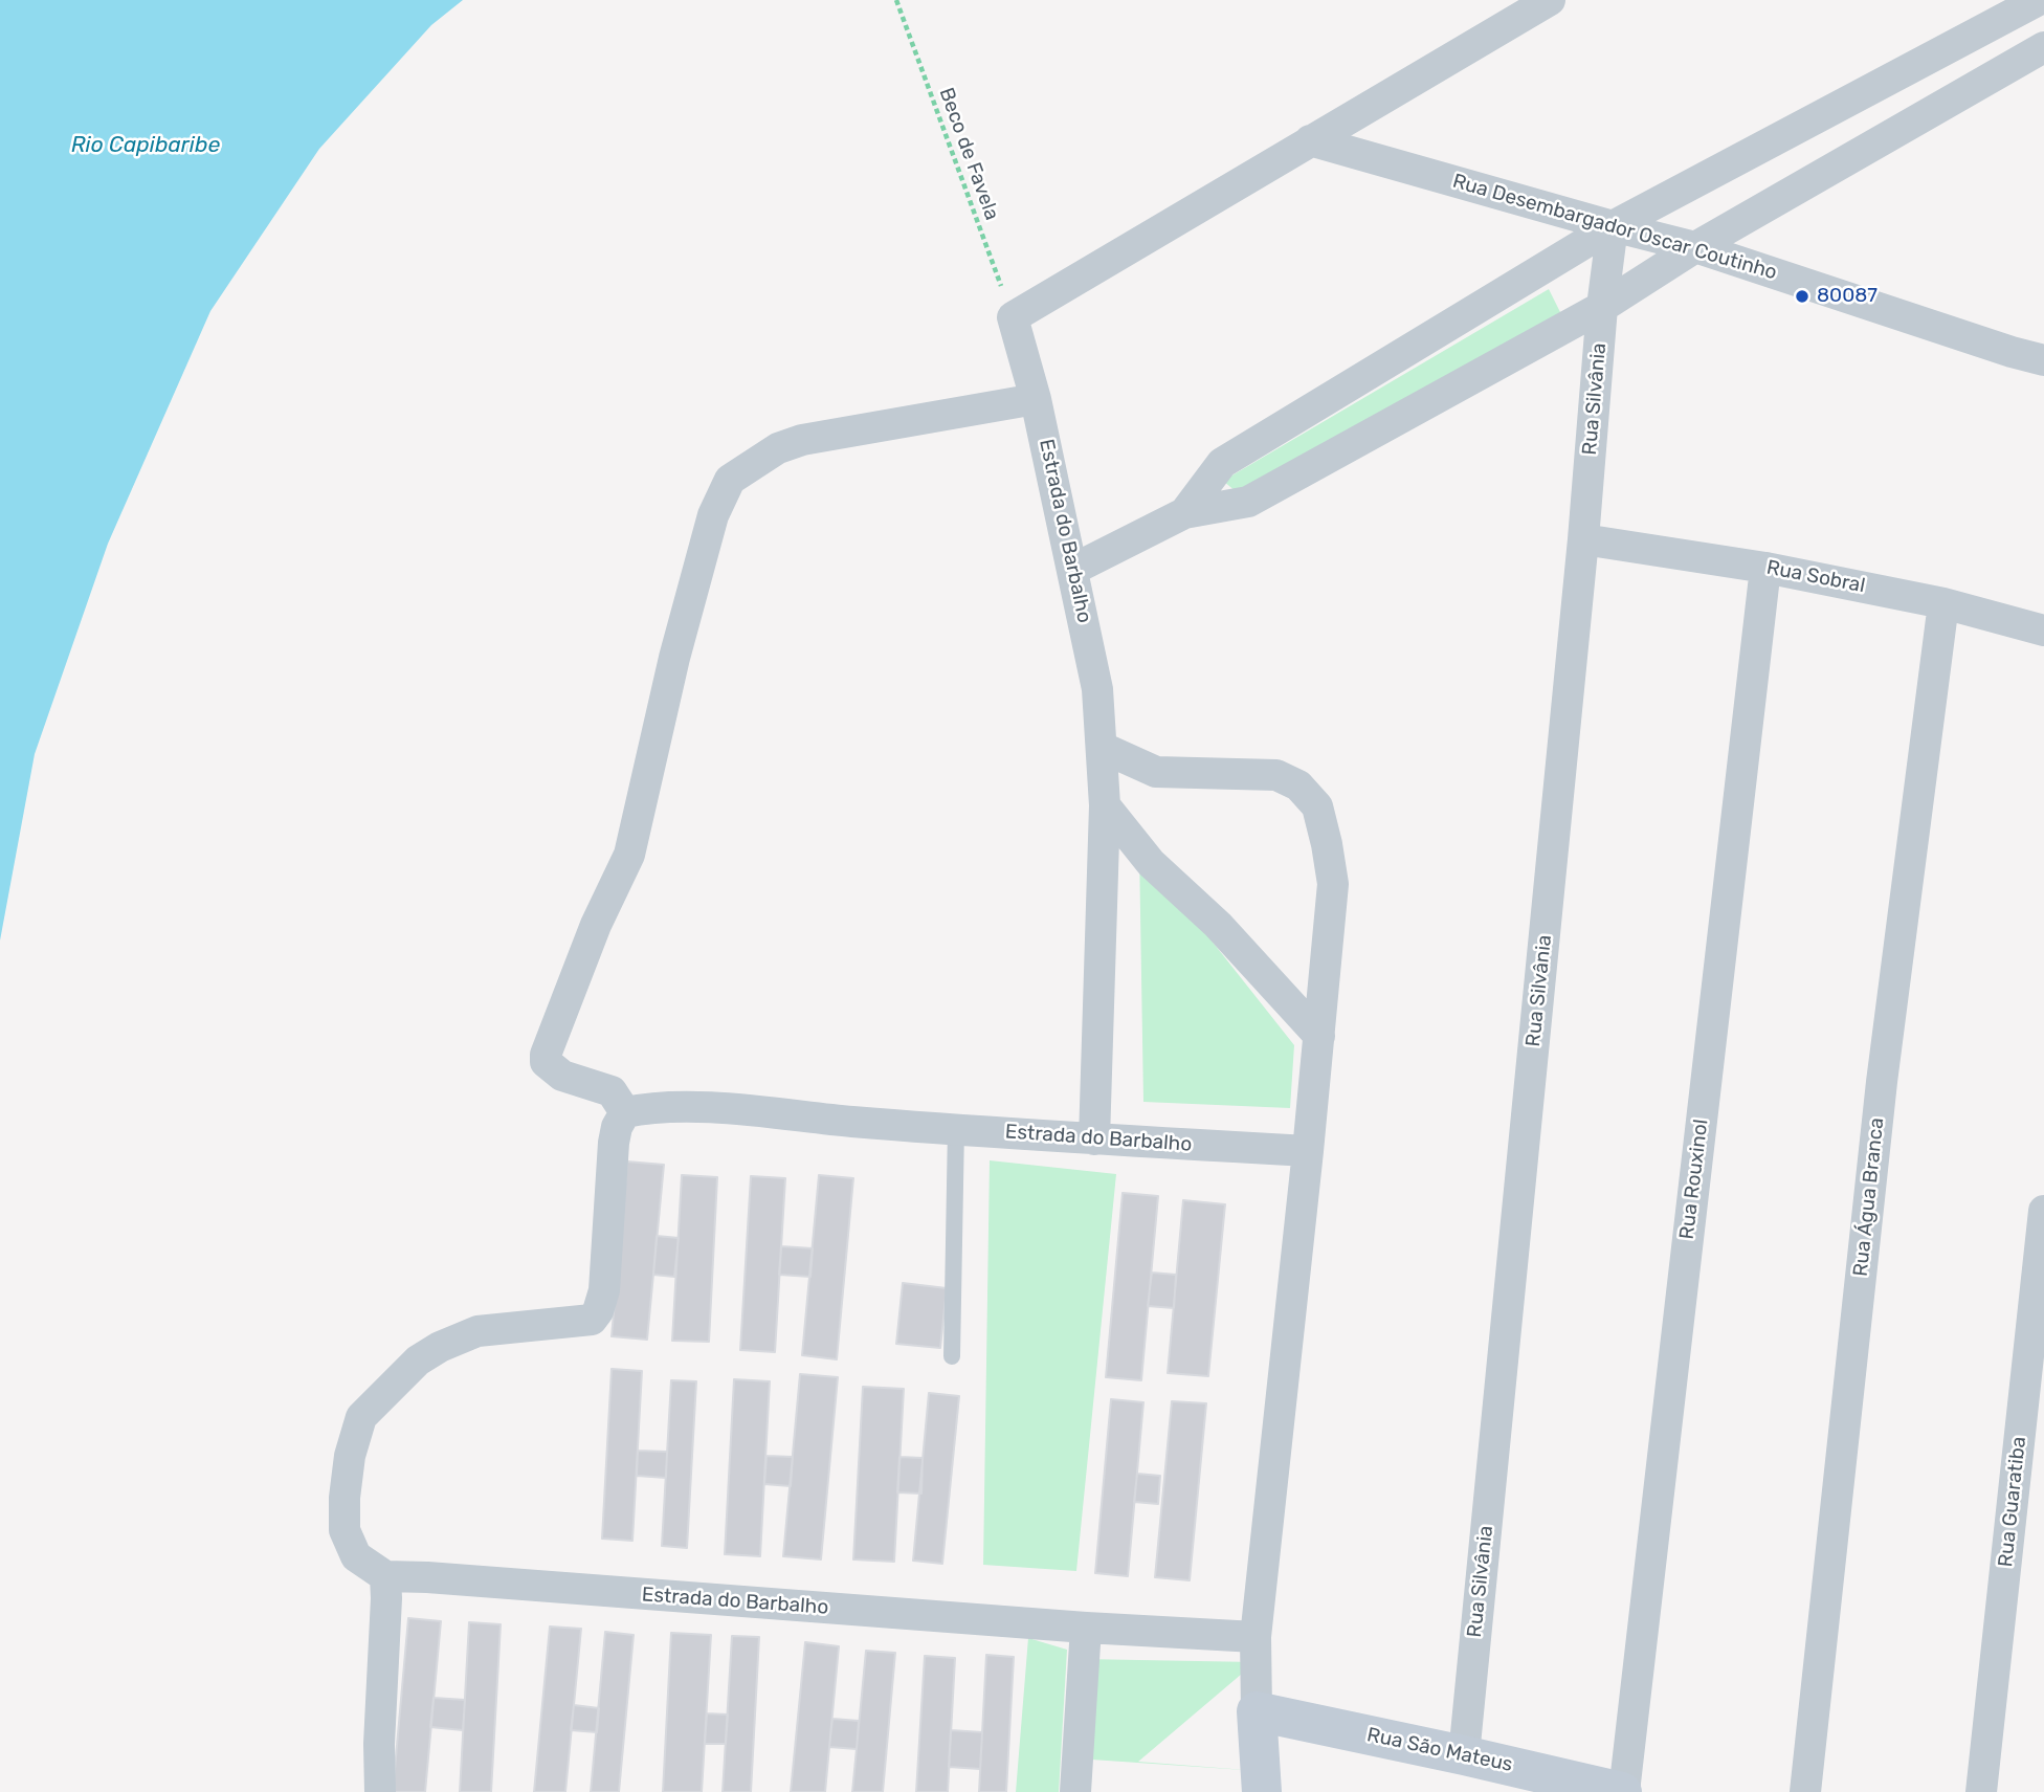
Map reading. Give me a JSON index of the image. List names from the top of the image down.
{
  "streets": {
    "street": [
      "Rua Desembargador Oscar Coutinho",
      "Rua Silvânia",
      "Estrada do Barbalho",
      "Rua Sobral",
      "Rua Rouxinol",
      "Rua Água Branca",
      "Rua Guaratiba",
      "Rua São Mateus"
    ],
    "path": ["Beco de Favela"]
  },
  "crossings": [
    ["Beco de Favela", "Estrada do Barbalho"],
    ["Rua Desembargador Oscar Coutinho", "Rua Silvânia"],
    ["Rua Silvânia", "Rua Sobral"],
    ["Rua Silvânia", "Rua São Mateus"],
    ["Rua Sobral", "Rua Rouxinol"],
    ["Rua Sobral", "Rua Água Branca"],
    ["Rua Rouxinol", "Rua São Mateus"]
  ],
  "water": ["Rio Capibaribe"],
  "places": ["80087"]
}
